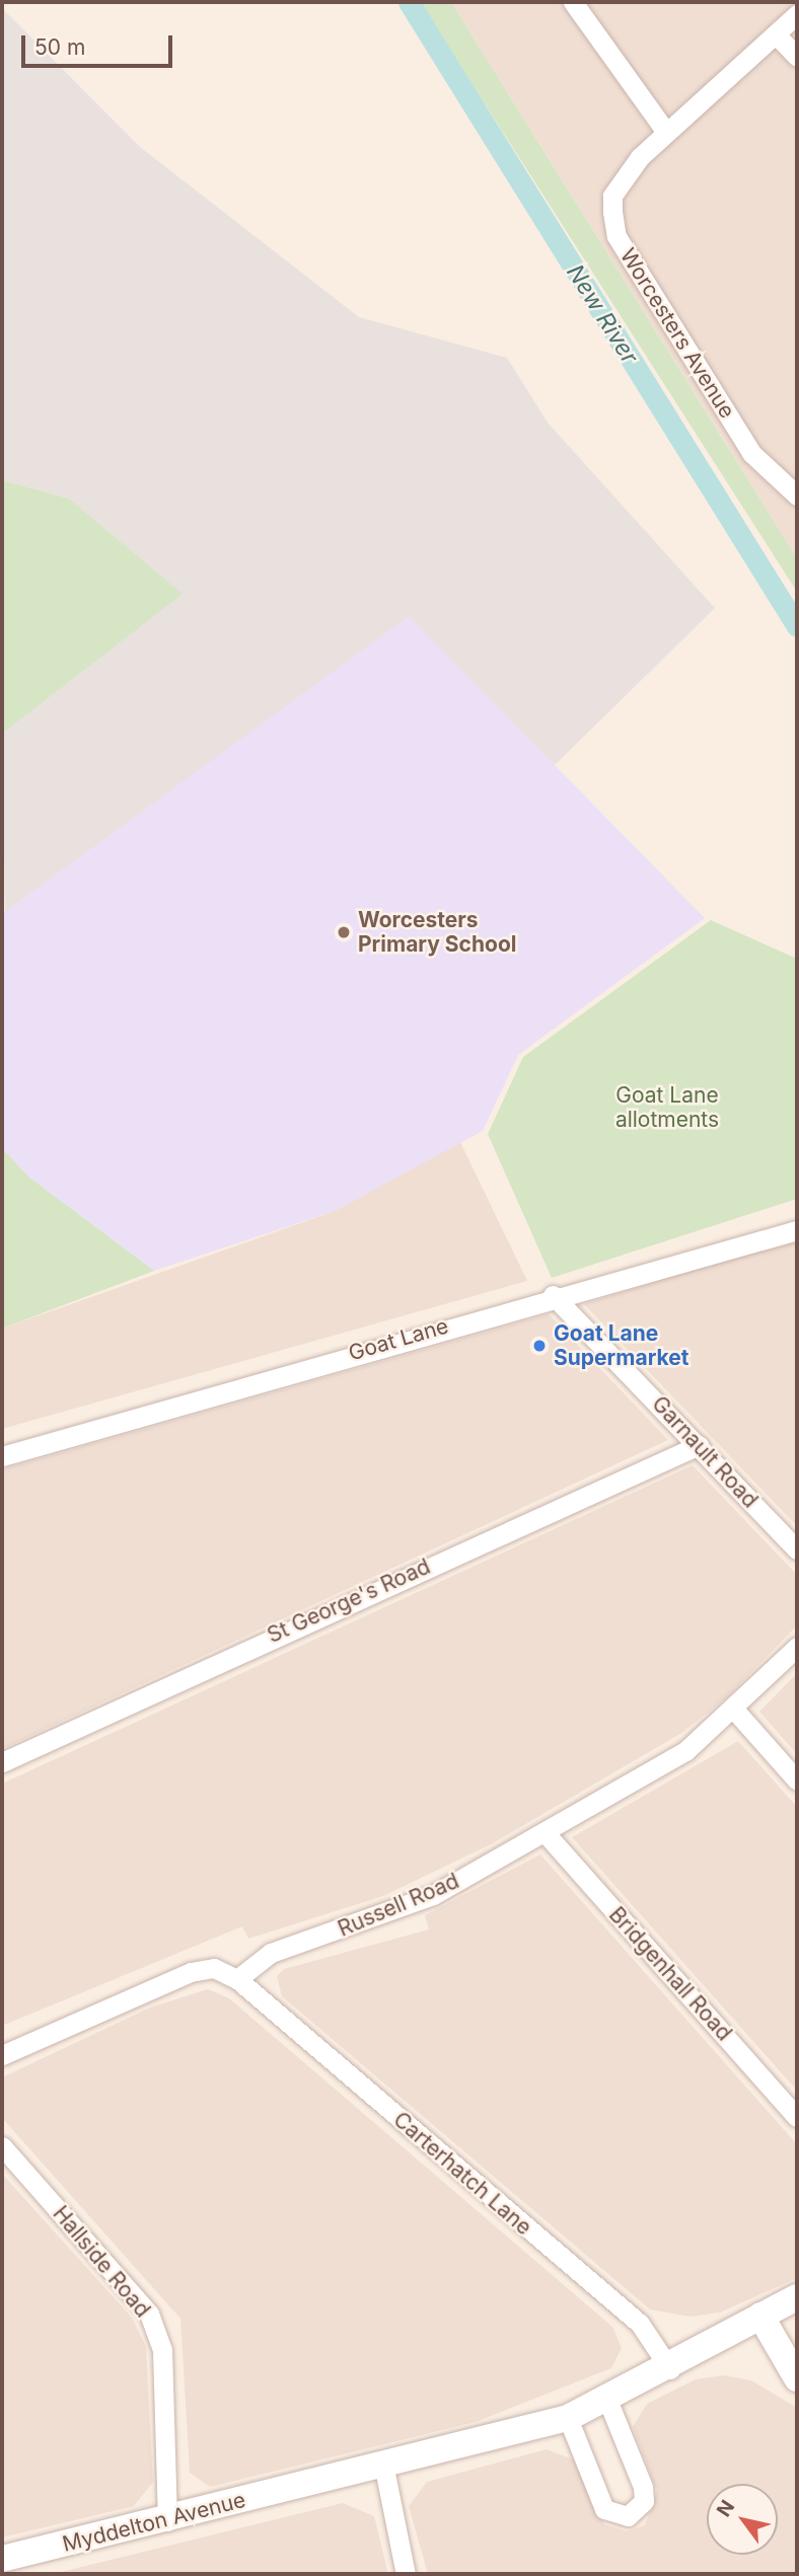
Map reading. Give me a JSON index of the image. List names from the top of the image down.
{
  "streets": {
    "street": [
      "Worcesters Avenue",
      "Goat Lane",
      "Garnault Road",
      "St George's Road",
      "Russell Road",
      "Bridgenhall Road",
      "Carterhatch Lane",
      "Hallside Road",
      "Myddelton Avenue"
    ]
  },
  "crossings": [
    ["Goat Lane", "Garnault Road"],
    ["Garnault Road", "St George's Road"],
    ["Russell Road", "Bridgenhall Road"],
    ["Russell Road", "Carterhatch Lane"],
    ["Carterhatch Lane", "Myddelton Avenue"],
    ["Hallside Road", "Myddelton Avenue"]
  ],
  "water": ["New River"],
  "parks": ["Goat Lane allotments"],
  "places": ["Worcesters Primary School", "Goat Lane Supermarket"],
  "scale_bar": "50 m",
  "north": "top left"
}
